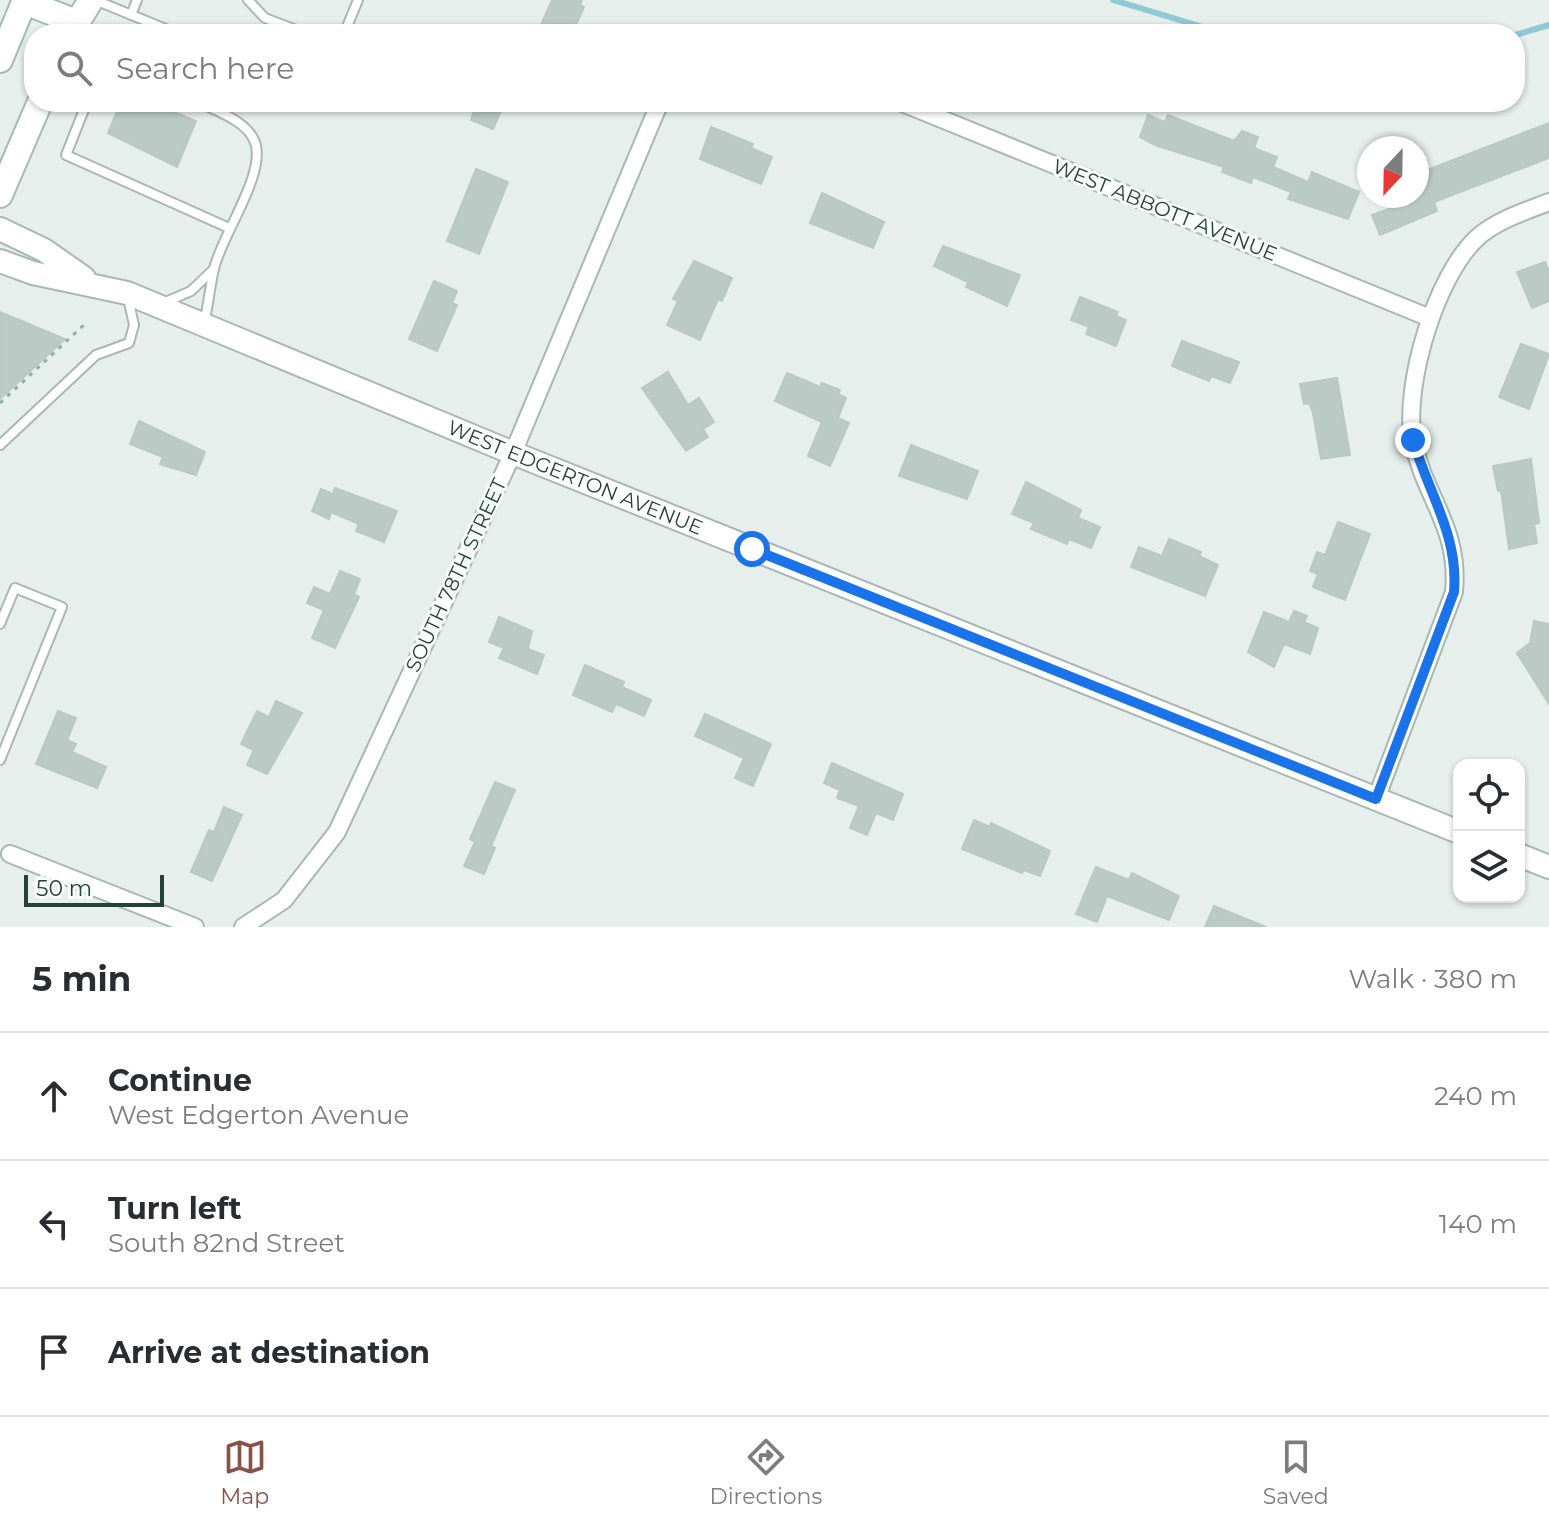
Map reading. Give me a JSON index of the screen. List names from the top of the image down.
{
  "streets": {
    "street": ["WEST ABBOTT AVENUE", "WEST EDGERTON AVENUE", "SOUTH 78TH STREET"]
  },
  "crossings": [
    ["WEST EDGERTON AVENUE", "SOUTH 78TH STREET"]
  ],
  "scale_bar": "50 m",
  "north": "bottom",
  "page": {
    "search": "Search here",
    "scale": "50 m",
    "heading": ["5 min", "Walk · 380 m"],
    "list": [
      ["Continue", "West Edgerton Avenue", "240 m"],
      ["Turn left", "South 82nd Street", "140 m"],
      "Arrive at destination"
    ],
    "nav": ["Map", "Directions", "Saved"]
  }
}
